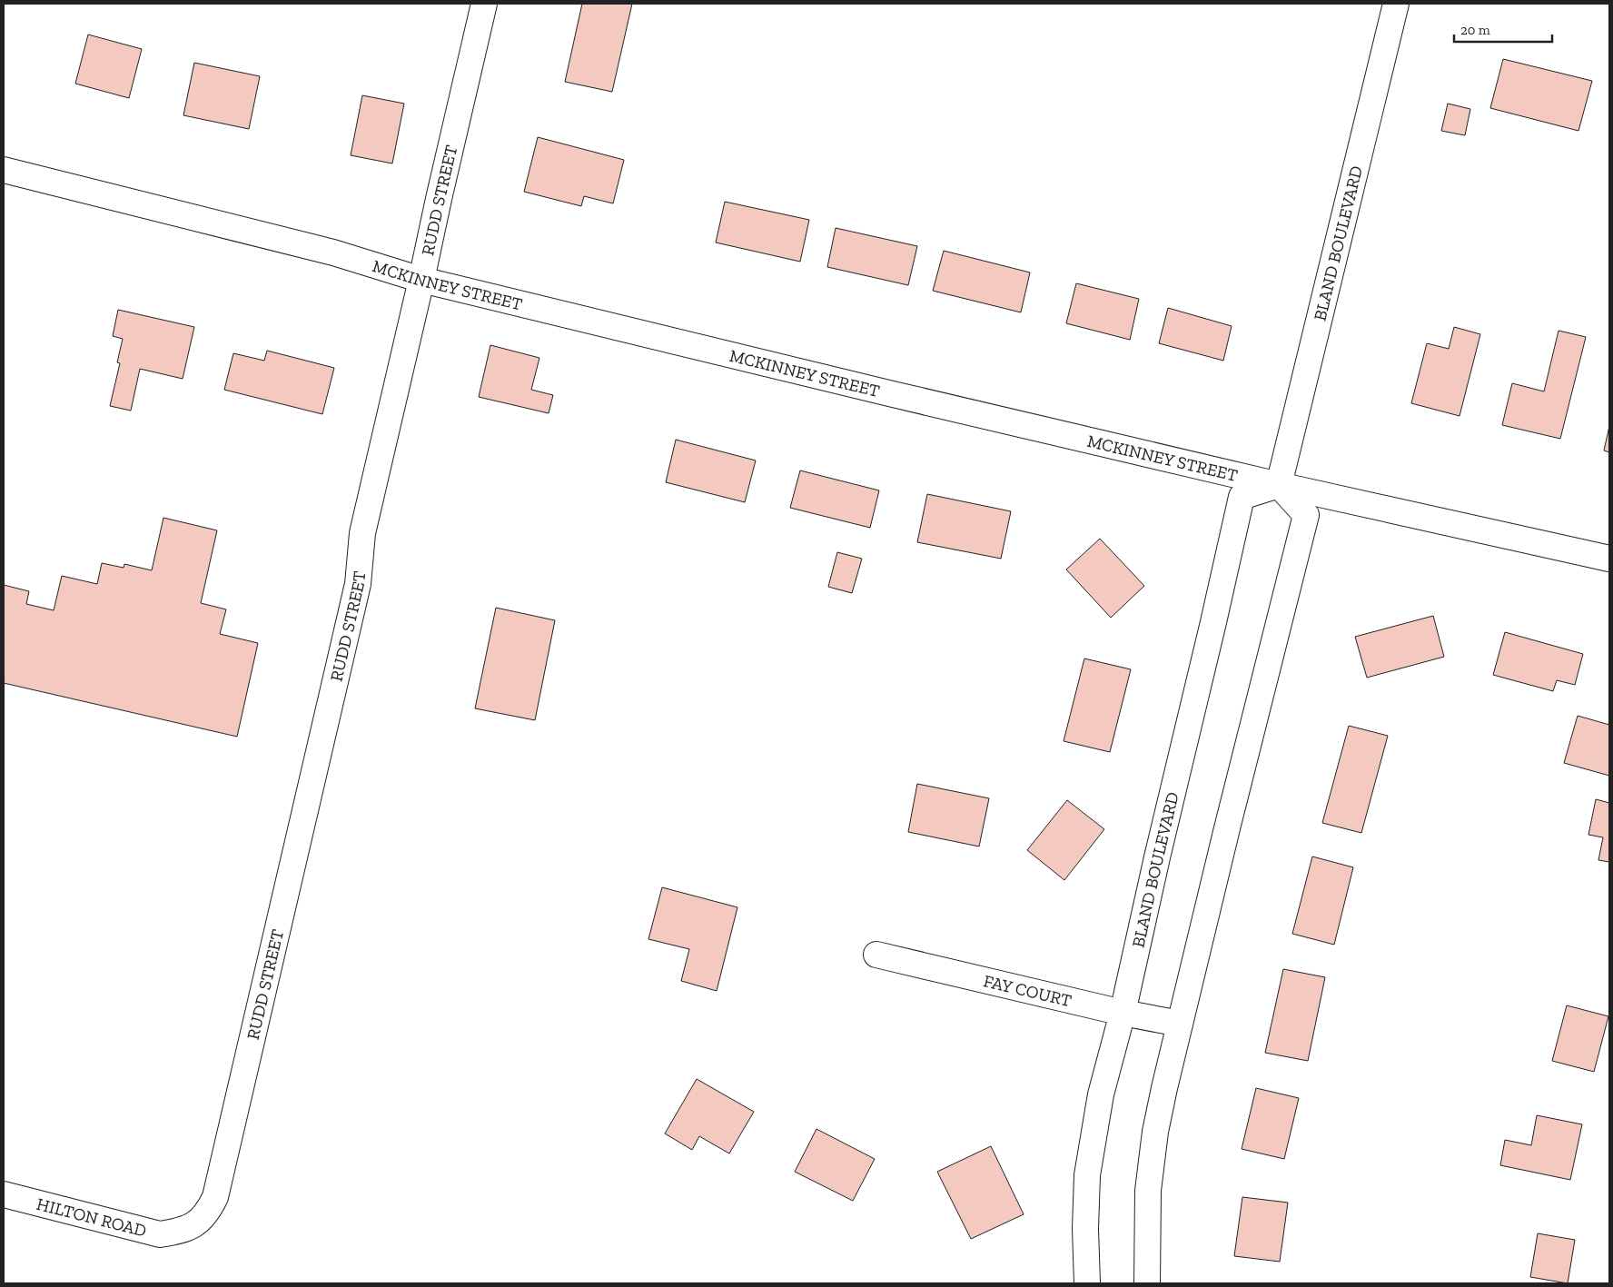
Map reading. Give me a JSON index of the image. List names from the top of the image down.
{
  "streets": {
    "street": [
      "RUDD STREET",
      "BLAND BOULEVARD",
      "MCKINNEY STREET",
      "FAY COURT",
      "HILTON ROAD"
    ]
  },
  "crossings": [
    ["RUDD STREET", "MCKINNEY STREET"],
    ["RUDD STREET", "HILTON ROAD"],
    ["BLAND BOULEVARD", "MCKINNEY STREET"],
    ["BLAND BOULEVARD", "FAY COURT"]
  ],
  "scale_bar": "20 m"
}
